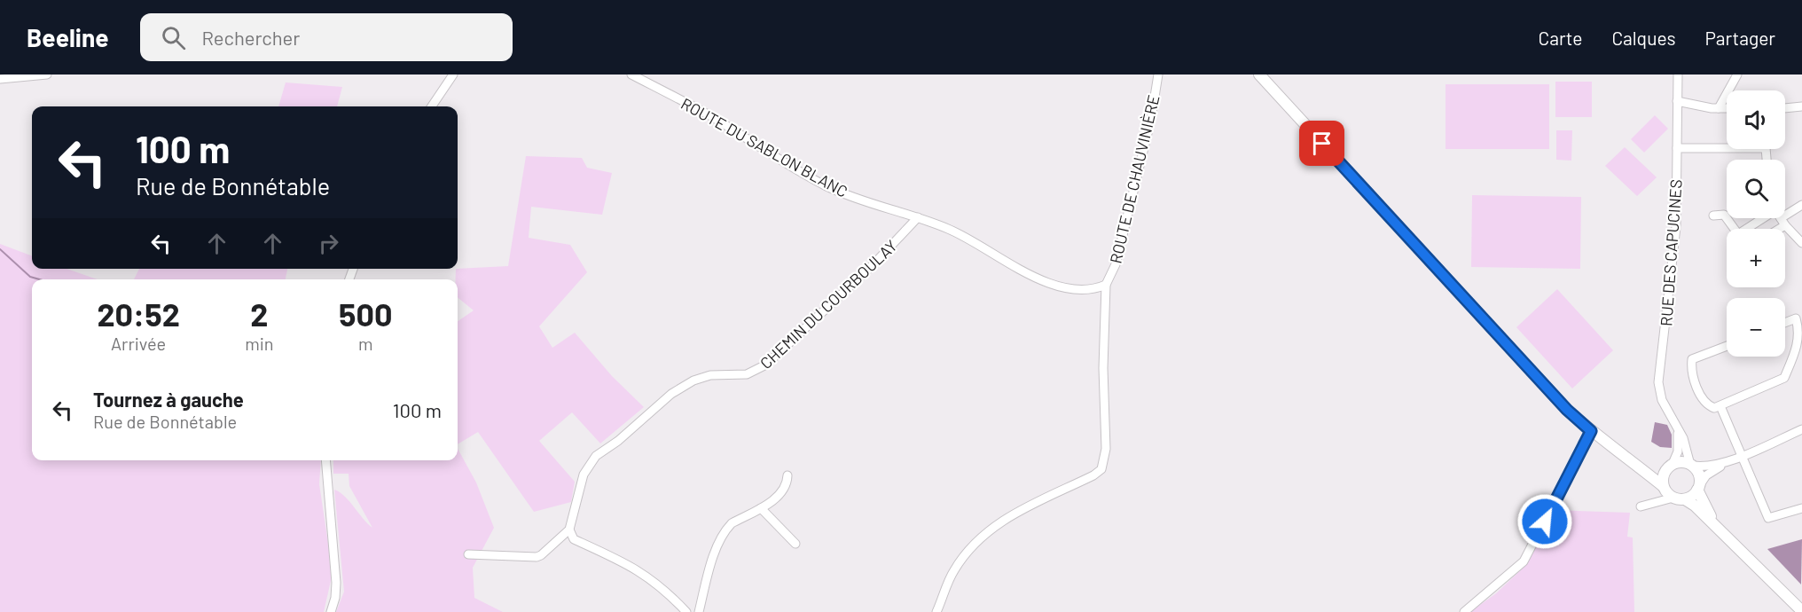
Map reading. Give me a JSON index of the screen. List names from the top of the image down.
{
  "streets": {
    "street": [
      "ROUTE DU SABLON BLANC",
      "ROUTE DE CHAUVINIÈRE",
      "RUE DES CAPUCINES",
      "CHEMIN DU COURBOULAY"
    ]
  },
  "crossings": [
    ["ROUTE DU SABLON BLANC", "ROUTE DE CHAUVINIÈRE"],
    ["ROUTE DU SABLON BLANC", "CHEMIN DU COURBOULAY"]
  ],
  "page": {
    "header": "Beeline",
    "search": "Rechercher",
    "nav": ["Carte", "Calques", "Partager"],
    "map_buttons": ["+", "−"],
    "turn": ["100 m", "Rue de Bonnétable"],
    "eta": [
      "20:52",
      "Arrivée",
      "2",
      "min",
      "500",
      "m"
    ],
    "list": [
      {
        "name": "Tournez à gauche",
        "note": "Rue de Bonnétable",
        "value": "100 m"
      }
    ]
  }
}
